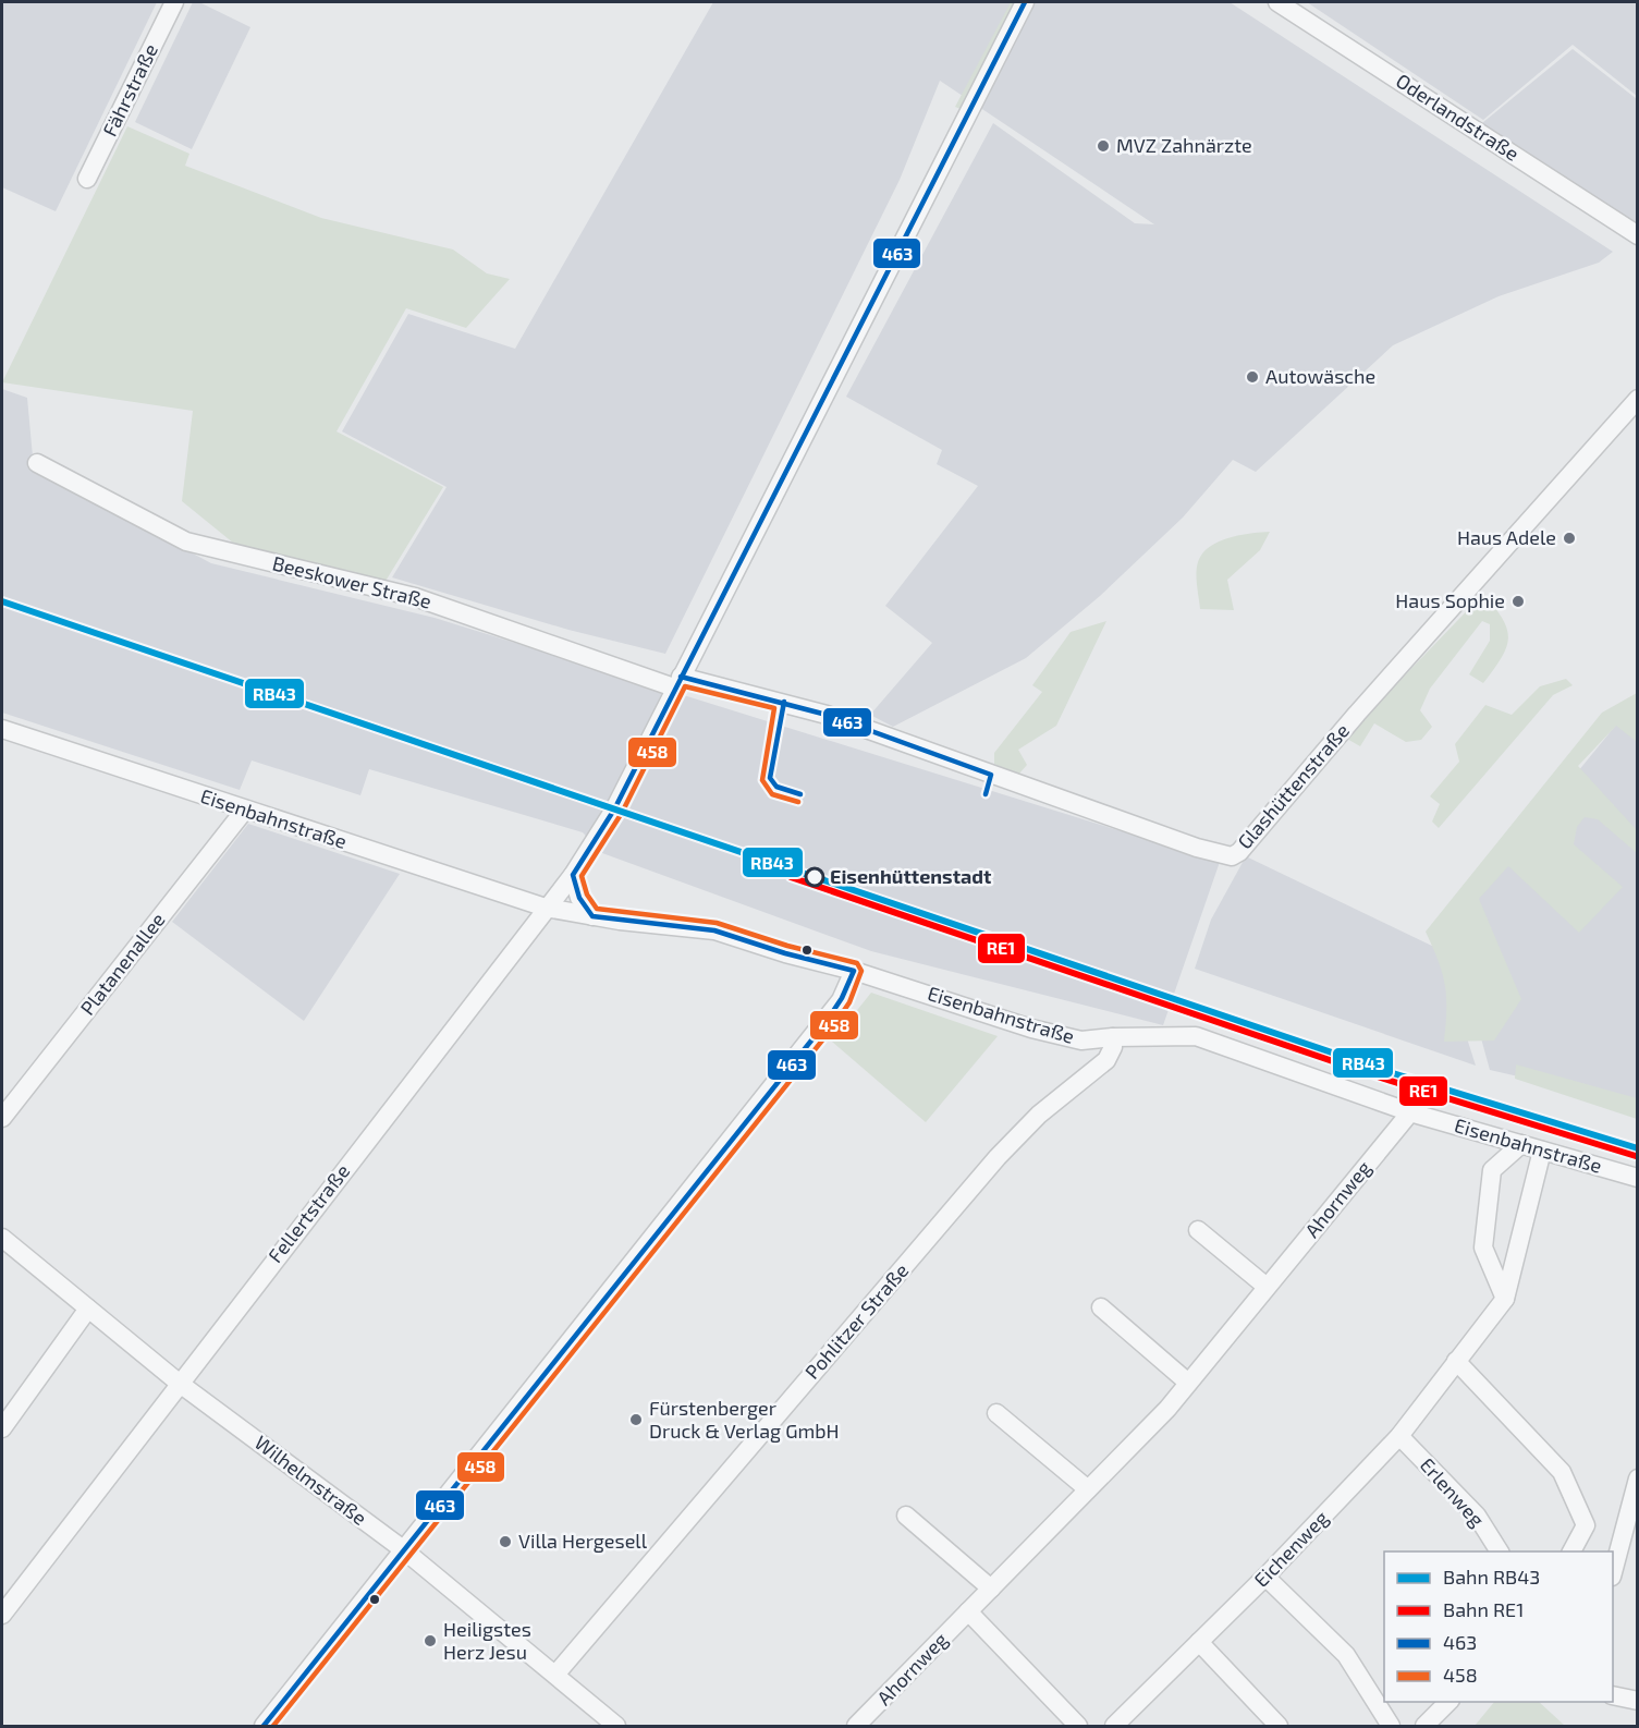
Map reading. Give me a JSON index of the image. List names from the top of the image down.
{
  "streets": {
    "street": [
      "Fährstraße",
      "Oderlandstraße",
      "Beeskower Straße",
      "Glashüttenstraße",
      "Eisenbahnstraße",
      "Platanenallee",
      "Ahornweg",
      "Fellertstraße",
      "Pohlitzer Straße",
      "Wilhelmstraße",
      "Erlenweg",
      "Eichenweg"
    ]
  },
  "crossings": [
    ["Beeskower Straße", "Glashüttenstraße"],
    ["Beeskower Straße", "Fellertstraße"],
    ["Glashüttenstraße", "Fellertstraße"],
    ["Eisenbahnstraße", "Platanenallee"],
    ["Eisenbahnstraße", "Ahornweg"],
    ["Eisenbahnstraße", "Fellertstraße"],
    ["Eisenbahnstraße", "Pohlitzer Straße"],
    ["Eisenbahnstraße", "Eichenweg"],
    ["Fellertstraße", "Wilhelmstraße"],
    ["Pohlitzer Straße", "Wilhelmstraße"],
    ["Erlenweg", "Eichenweg"]
  ],
  "places": [
    "MVZ Zahnärzte",
    "Autowäsche",
    "Haus Adele",
    "Haus Sophie",
    "Eisenhüttenstadt",
    "Fürstenberger Druck & Verlag GmbH",
    "Villa Hergesell",
    "Heiligstes Herz Jesu"
  ],
  "lines": [
    "transit line 463",
    "rail line RB43",
    "transit line 458",
    "rail line RE1"
  ],
  "legend": [
    "Bahn RB43",
    "Bahn RE1",
    "463",
    "458"
  ]
}
